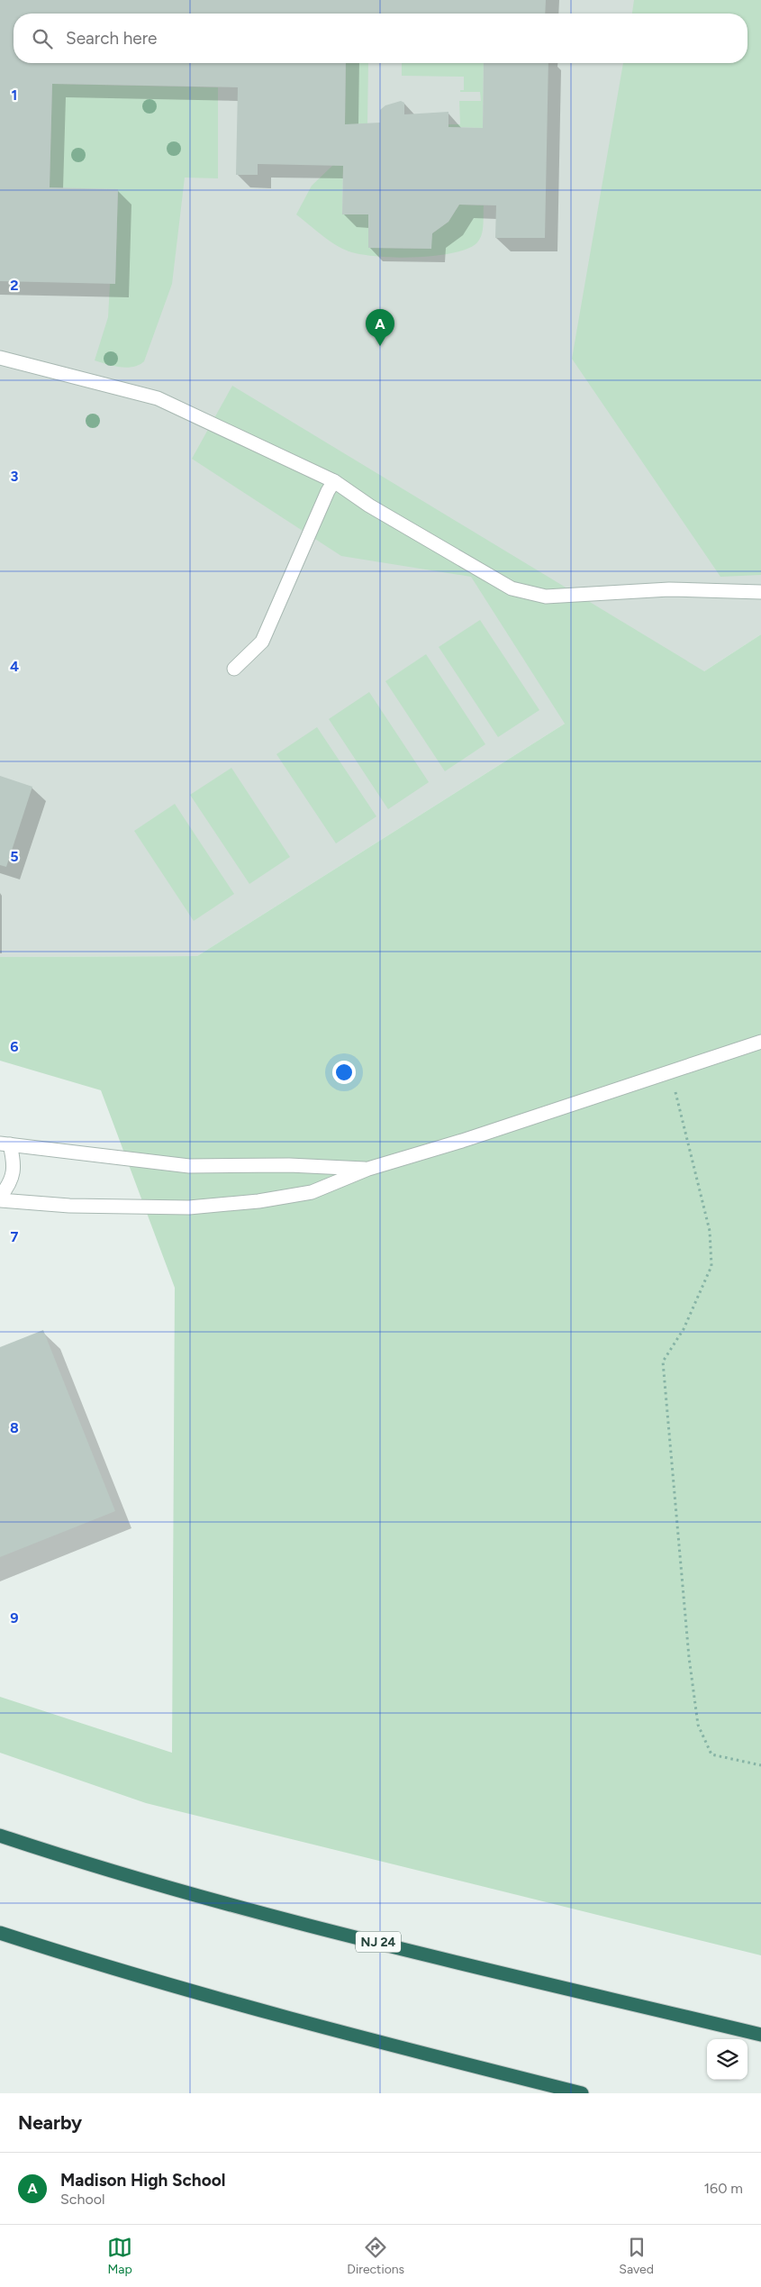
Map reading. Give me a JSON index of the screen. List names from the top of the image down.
{
  "streets": {
    "highway": ["NJ 24"]
  },
  "page": {
    "search": "Search here",
    "pins": "A",
    "heading": "Nearby",
    "list": [
      {
        "mark": "A",
        "name": "Madison High School",
        "note": "School",
        "value": "160 m"
      }
    ],
    "nav": ["Map", "Directions", "Saved"]
  },
  "grid": {
    "rows": [
      "1",
      "2",
      "3",
      "4",
      "5",
      "6",
      "7",
      "8",
      "9"
    ]
  }
}
